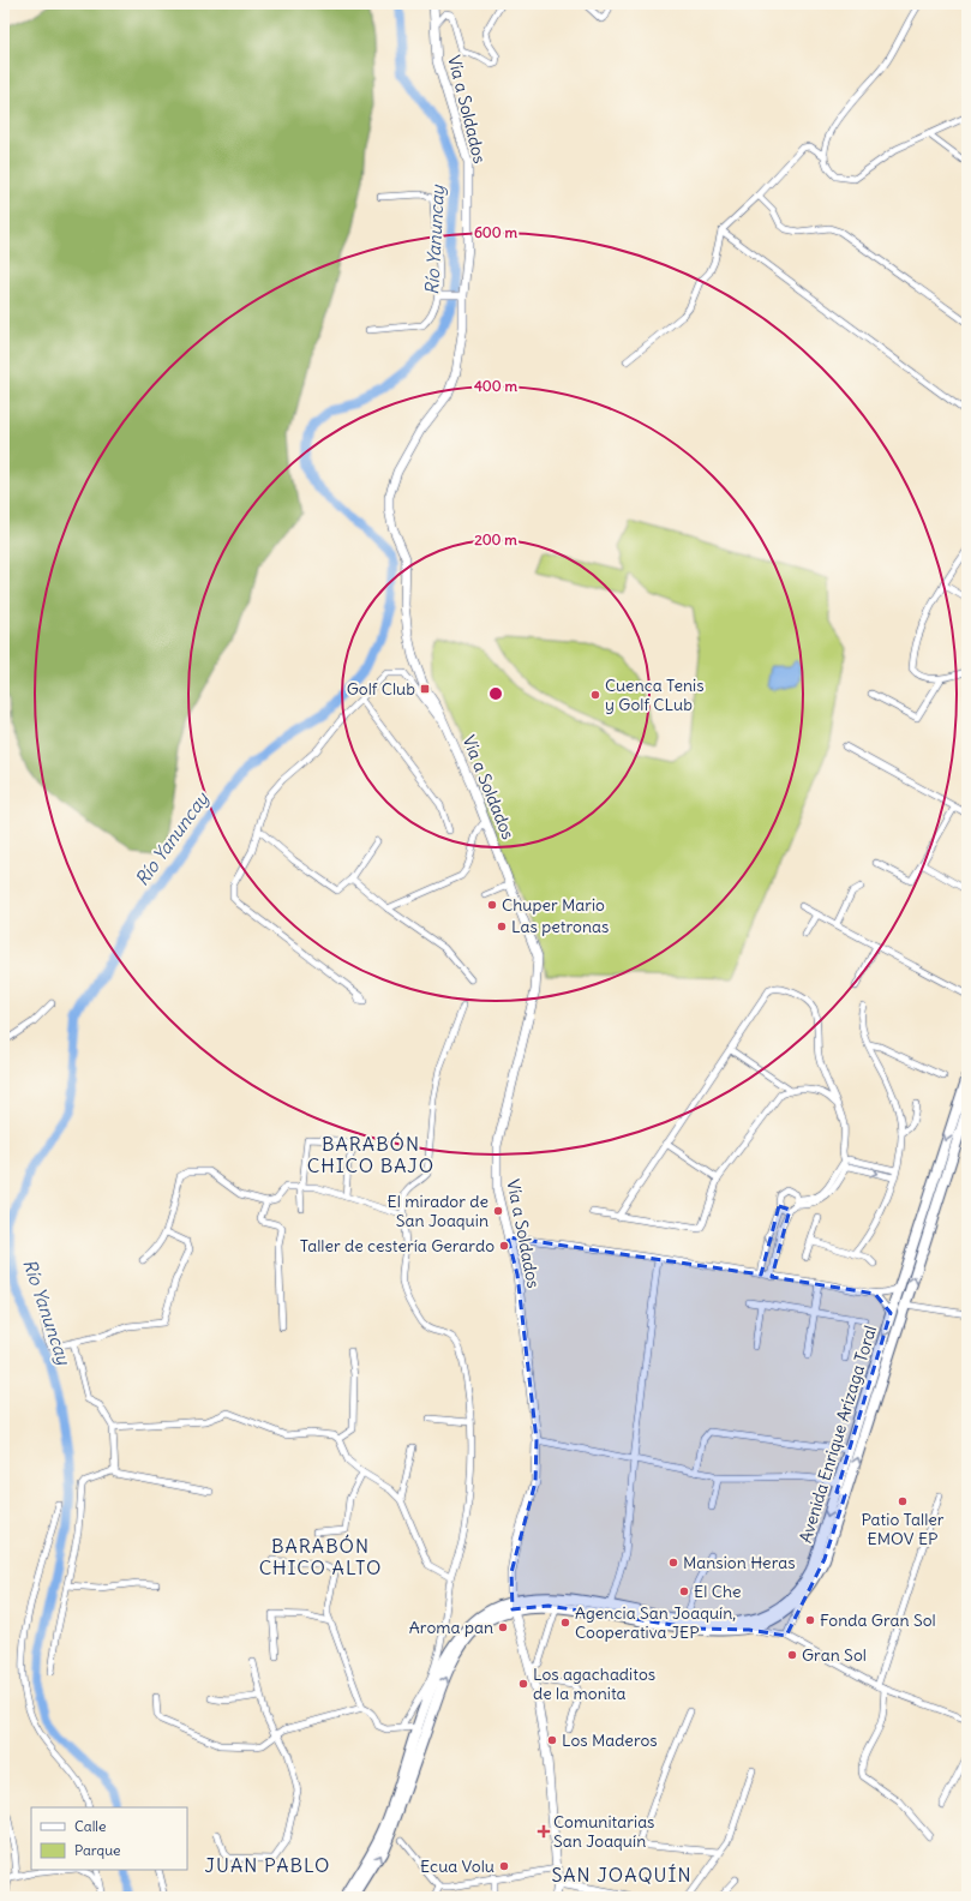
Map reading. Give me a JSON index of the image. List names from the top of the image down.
{
  "streets": {
    "main road": ["Avenida Enrique Arízaga Toral"],
    "street": ["Vía a Soldados"]
  },
  "crossings": [
    ["Vía a Soldados", "Avenida Enrique Arízaga Toral"]
  ],
  "districts": [
    "BARABÓN CHICO BAJO",
    "BARABÓN CHICO ALTO",
    "JUAN PABLO",
    "SAN JOAQUÍN"
  ],
  "water": ["Río Yanuncay"],
  "places": {
    "transit": ["Golf Club"],
    "other": [
      "Cuenca Tenis y Golf CLub",
      "Chuper Mario",
      "Las petronas",
      "El mirador de San Joaquin",
      "Taller de cestería Gerardo",
      "Patio Taller EMOV EP",
      "Mansion Heras",
      "El Che",
      "Fonda Gran Sol",
      "Agencia San Joaquín, Cooperativa JEP",
      "Aroma pan",
      "Gran Sol",
      "Los agachaditos de la monita",
      "Los Maderos",
      "Ecua Volu"
    ],
    "health": ["Comunitarias San Joaquín"]
  },
  "legend": ["Calle", "Parque"],
  "rings": ["600 m", "400 m", "200 m"]
}
